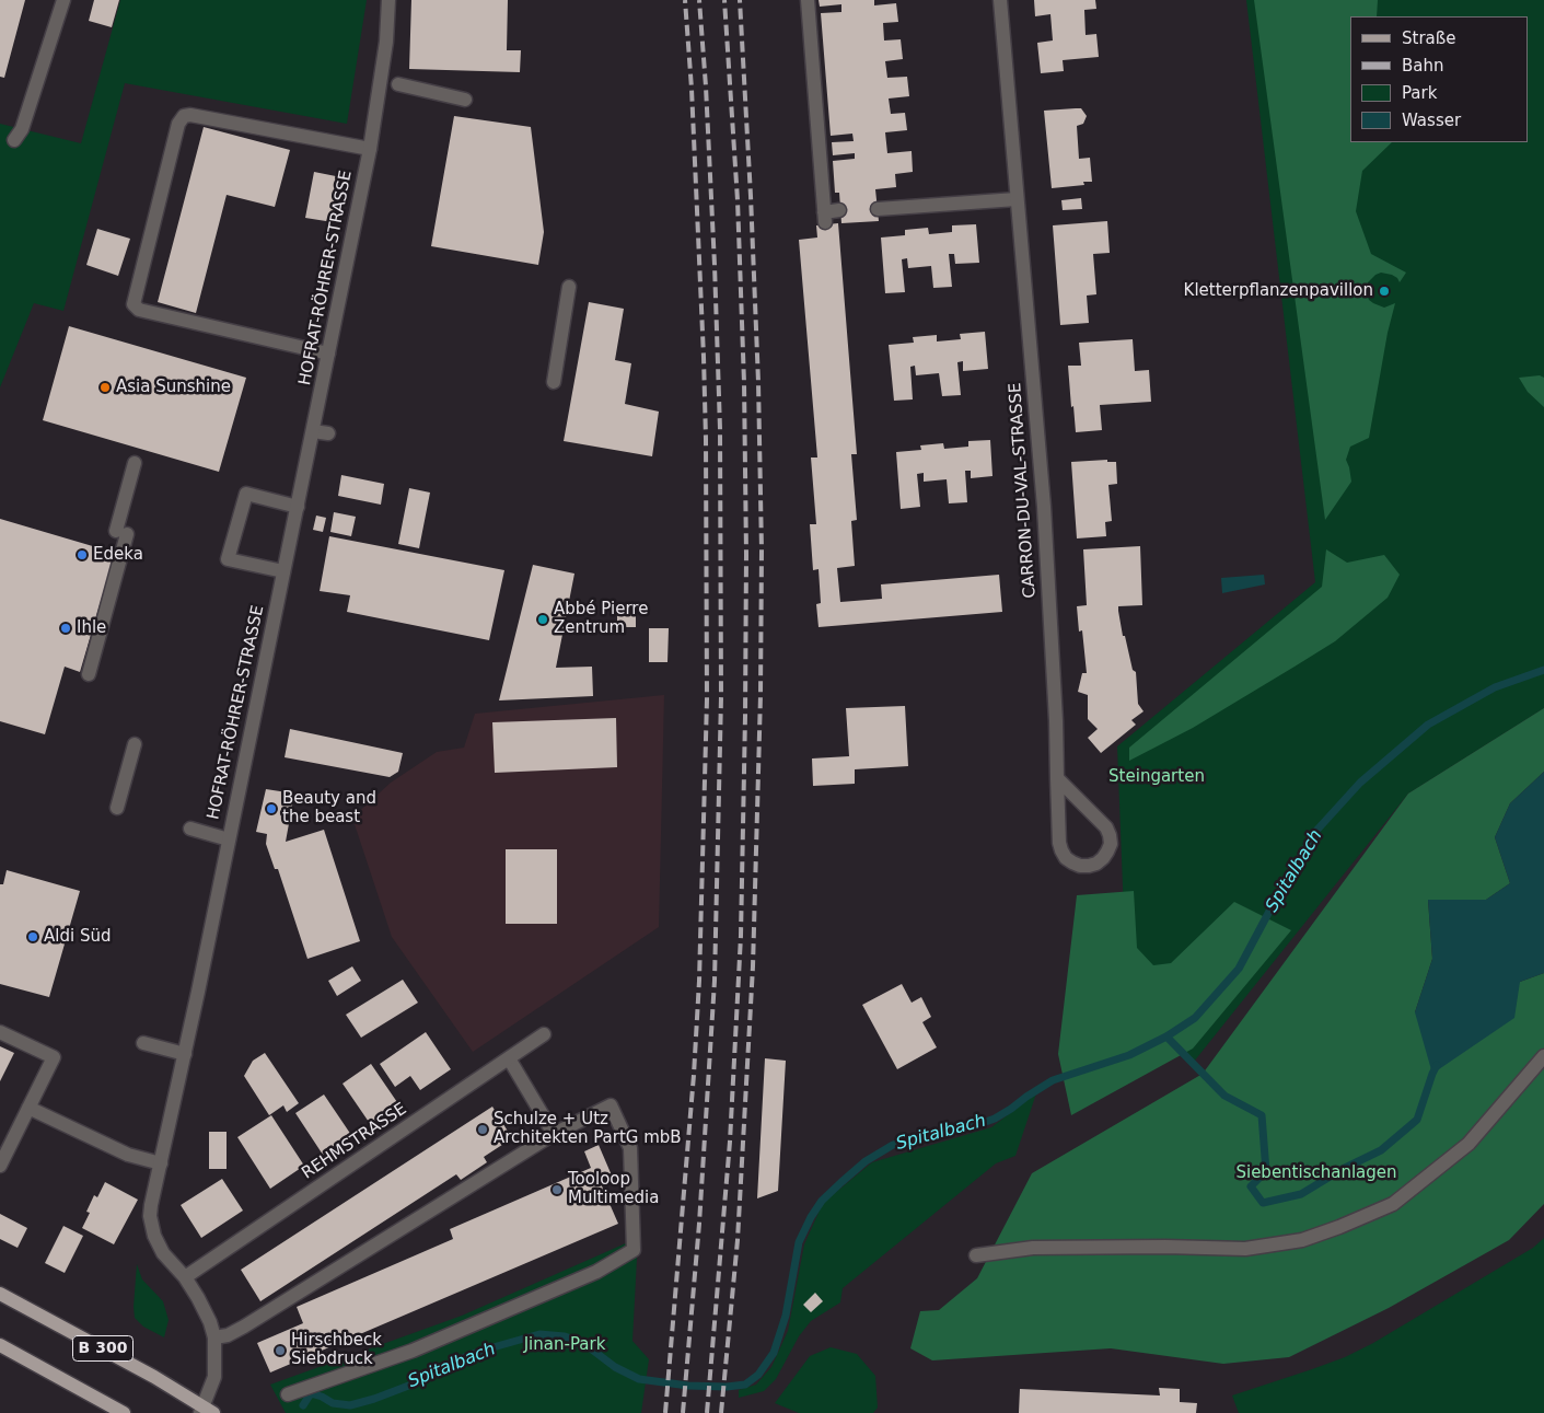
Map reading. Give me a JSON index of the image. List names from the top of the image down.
{
  "streets": {
    "main road": ["B 300"],
    "street": ["HOFRAT-RÖHRER-STRASSE", "CARRON-DU-VAL-STRASSE", "REHMSTRASSE"]
  },
  "crossings": [
    ["HOFRAT-RÖHRER-STRASSE", "REHMSTRASSE"],
    ["HOFRAT-RÖHRER-STRASSE", "B 300"]
  ],
  "water": ["Spitalbach"],
  "parks": ["Steingarten", "Siebentischanlagen", "Jinan-Park"],
  "places": [
    "Kletterpflanzenpavillon",
    "Asia Sunshine",
    "Edeka",
    "Abbé Pierre Zentrum",
    "Ihle",
    "Beauty and the beast",
    "Aldi Süd",
    "Schulze + Utz Architekten PartG mbB",
    "Tooloop Multimedia",
    "Hirschbeck Siebdruck"
  ],
  "legend": [
    "Straße",
    "Bahn",
    "Park",
    "Wasser"
  ]
}
